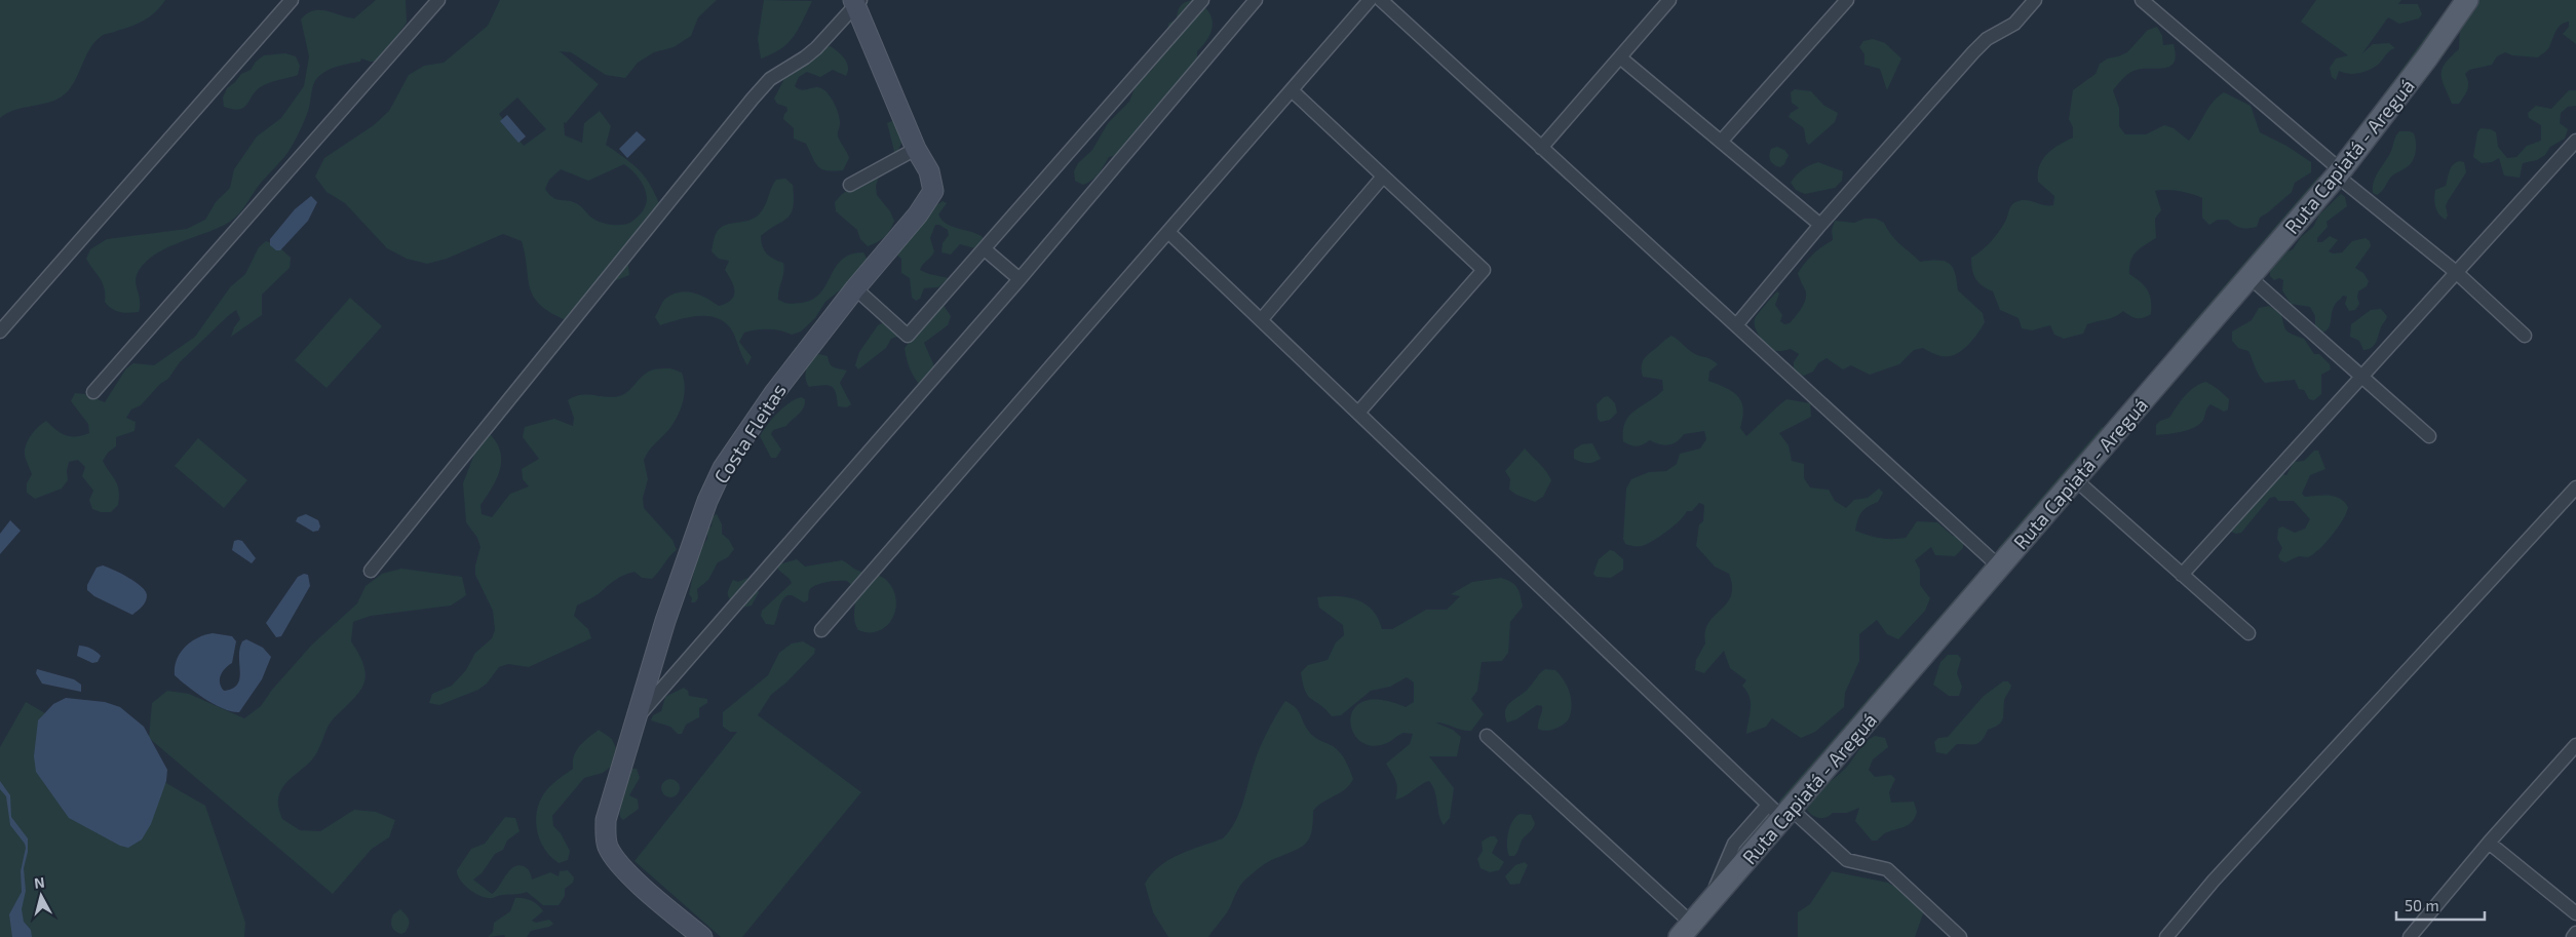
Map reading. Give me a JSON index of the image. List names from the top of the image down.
{
  "streets": {
    "main road": ["Ruta Capiatá - Areguá", "Costa Fleitas"]
  },
  "scale_bar": "50 m",
  "north": "top"
}
